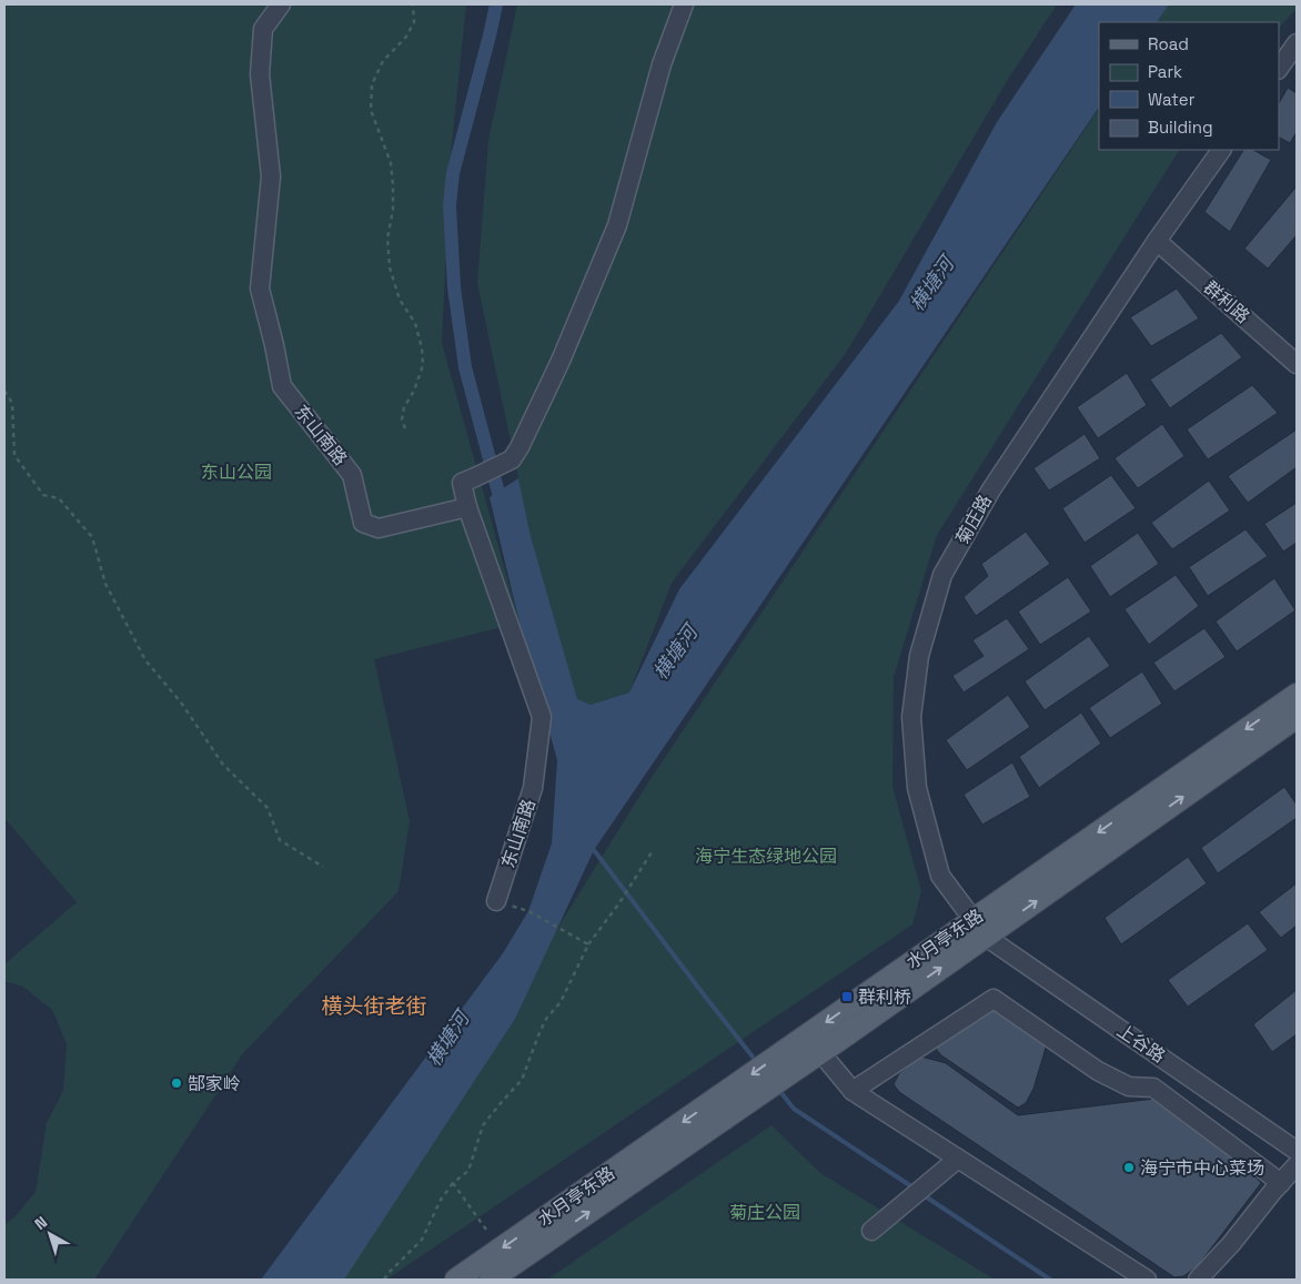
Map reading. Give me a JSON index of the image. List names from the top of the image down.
{
  "streets": {
    "main road": ["水月亭东路"],
    "street": [
      "群利路",
      "东山南路",
      "菊庄路",
      "上谷路"
    ]
  },
  "crossings": [
    ["群利路", "菊庄路"],
    ["菊庄路", "水月亭东路"],
    ["菊庄路", "上谷路"],
    ["水月亭东路", "上谷路"]
  ],
  "districts": ["横头街老街"],
  "water": ["横塘河"],
  "parks": ["东山公园", "海宁生态绿地公园", "菊庄公园"],
  "places": {
    "transit": ["群利桥"],
    "other": ["郜家岭", "海宁市中心菜场"]
  },
  "legend": [
    "Road",
    "Park",
    "Water",
    "Building"
  ],
  "north": "top left"
}
